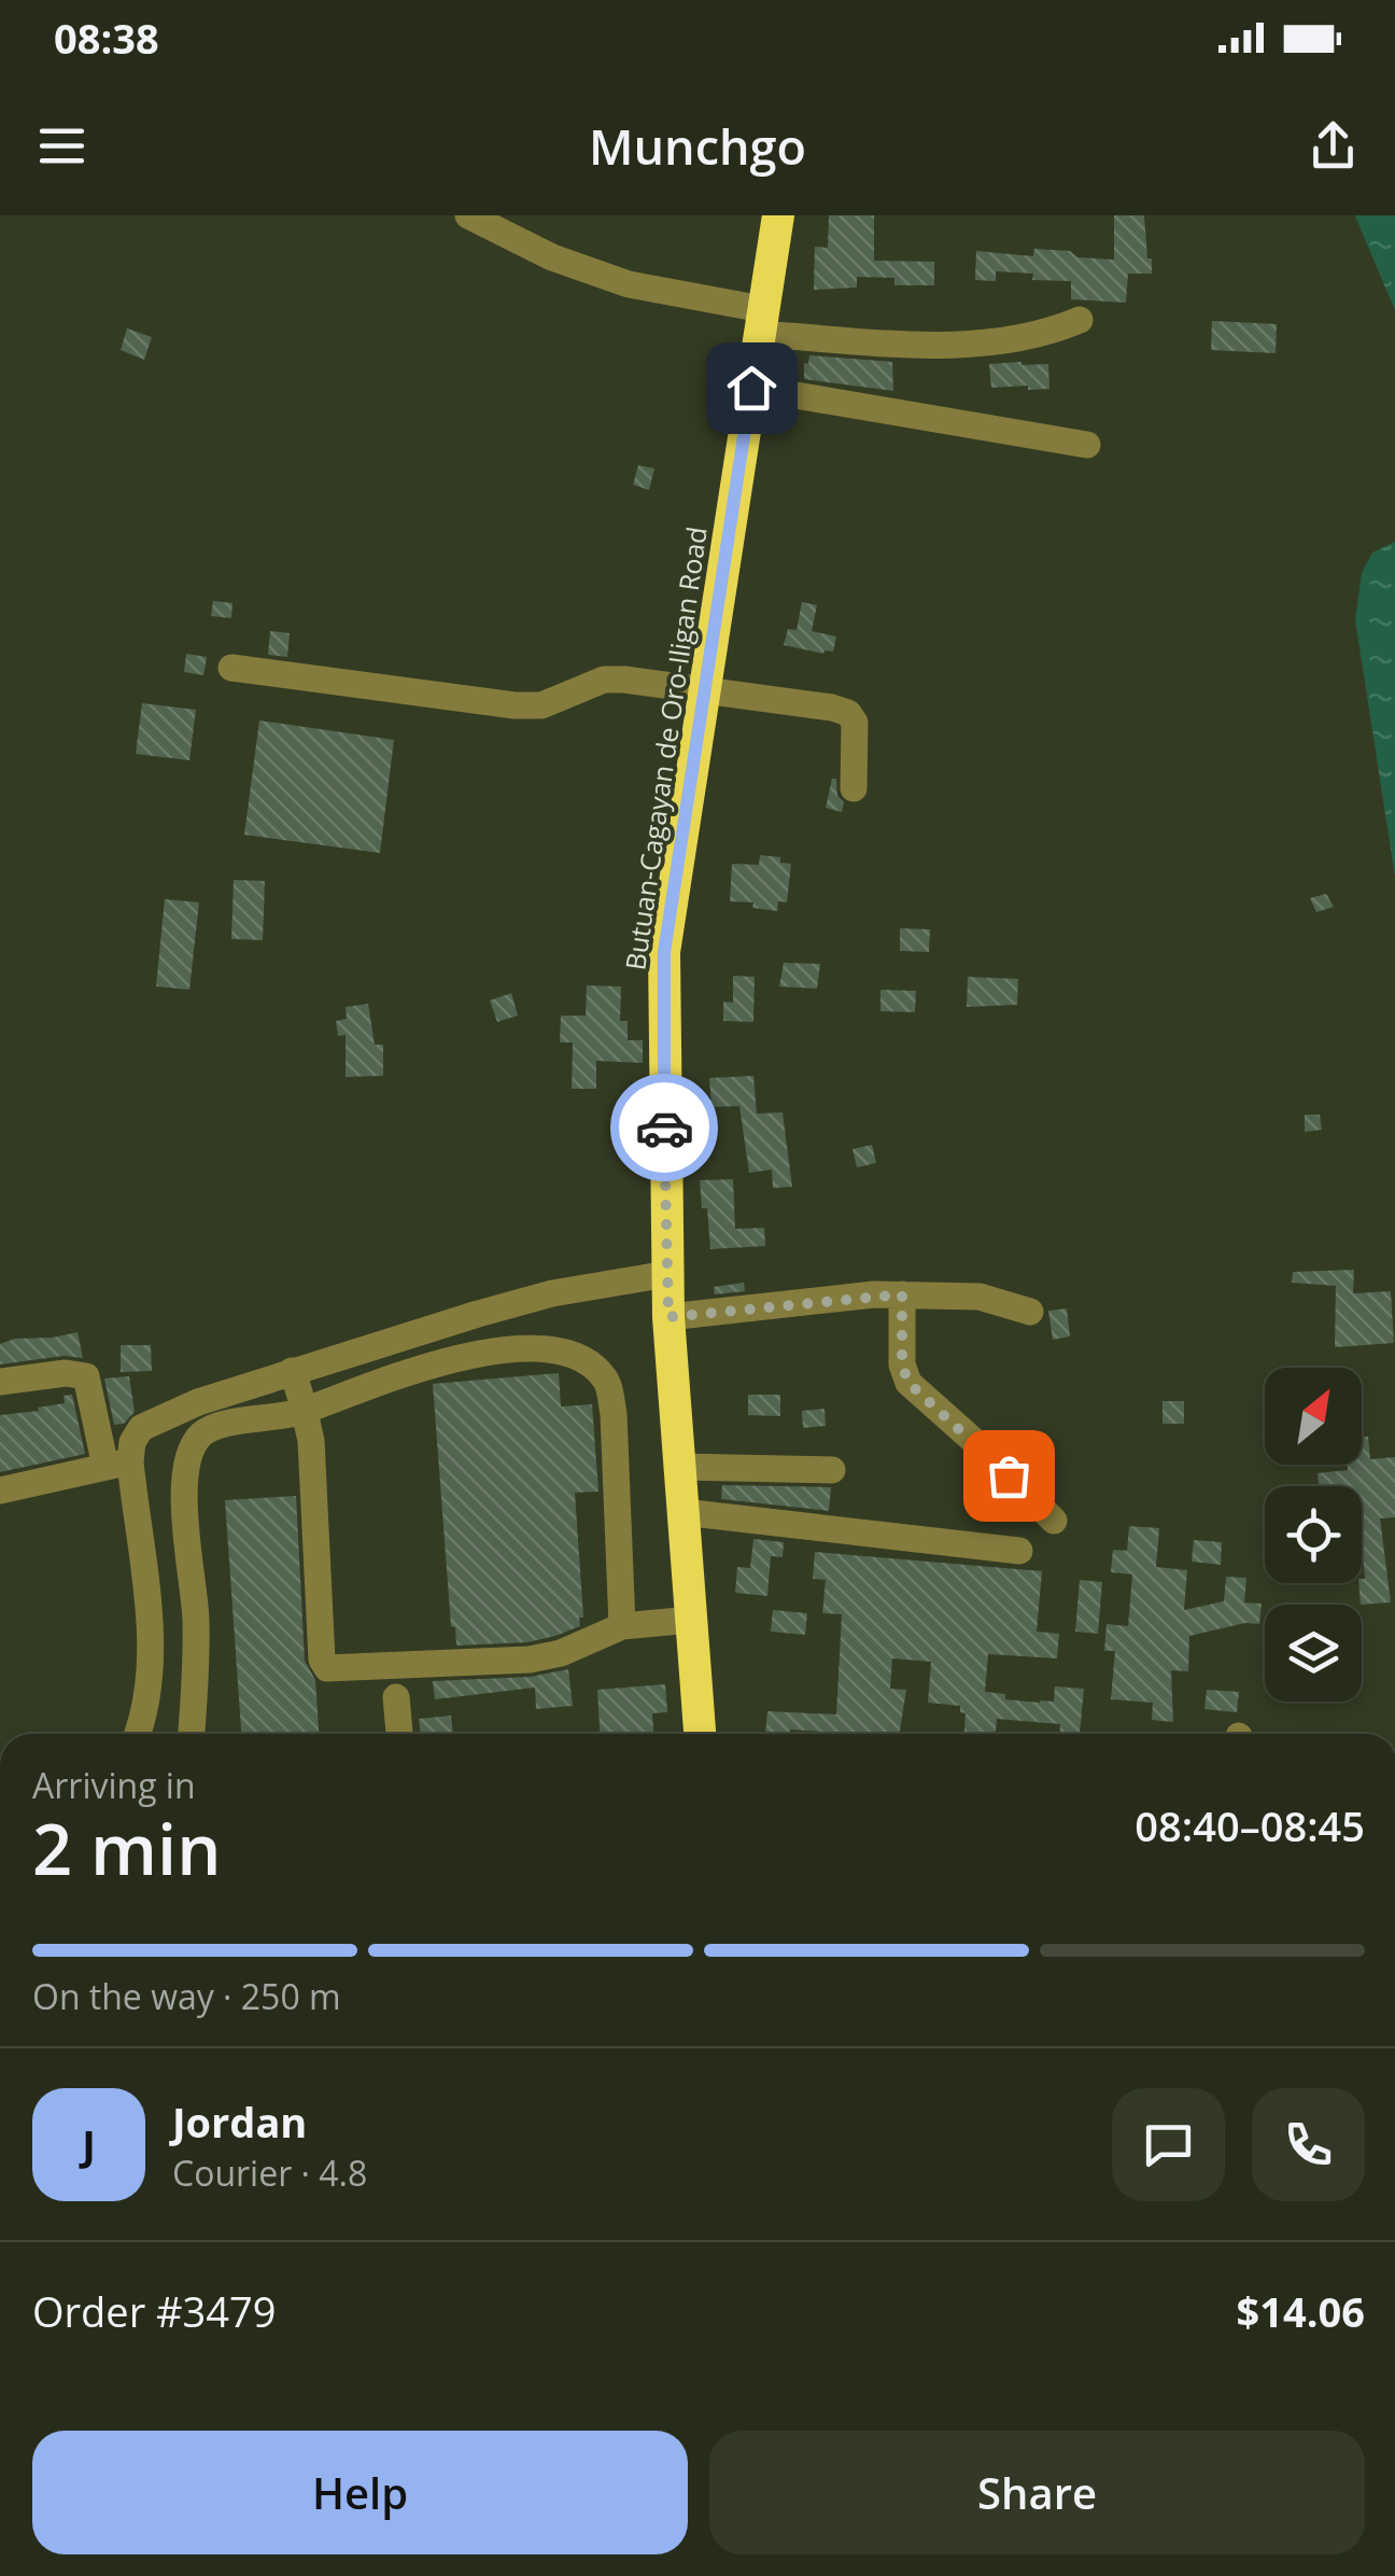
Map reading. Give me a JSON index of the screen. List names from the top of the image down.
{
  "streets": {
    "highway": ["Butuan-Cagayan de Oro-Iligan Road"]
  },
  "north": "top right",
  "page": {
    "status": "08:38",
    "header": "Munchgo",
    "heading": ["2 min", "Arriving in", "08:40–08:45"],
    "panel": [
      "Jordan",
      "Courier · 4.8",
      "Order #3479",
      "$14.06"
    ],
    "bar": "On the way · 250 m",
    "round": "J",
    "buttons": ["Help", "Share"]
  }
}
